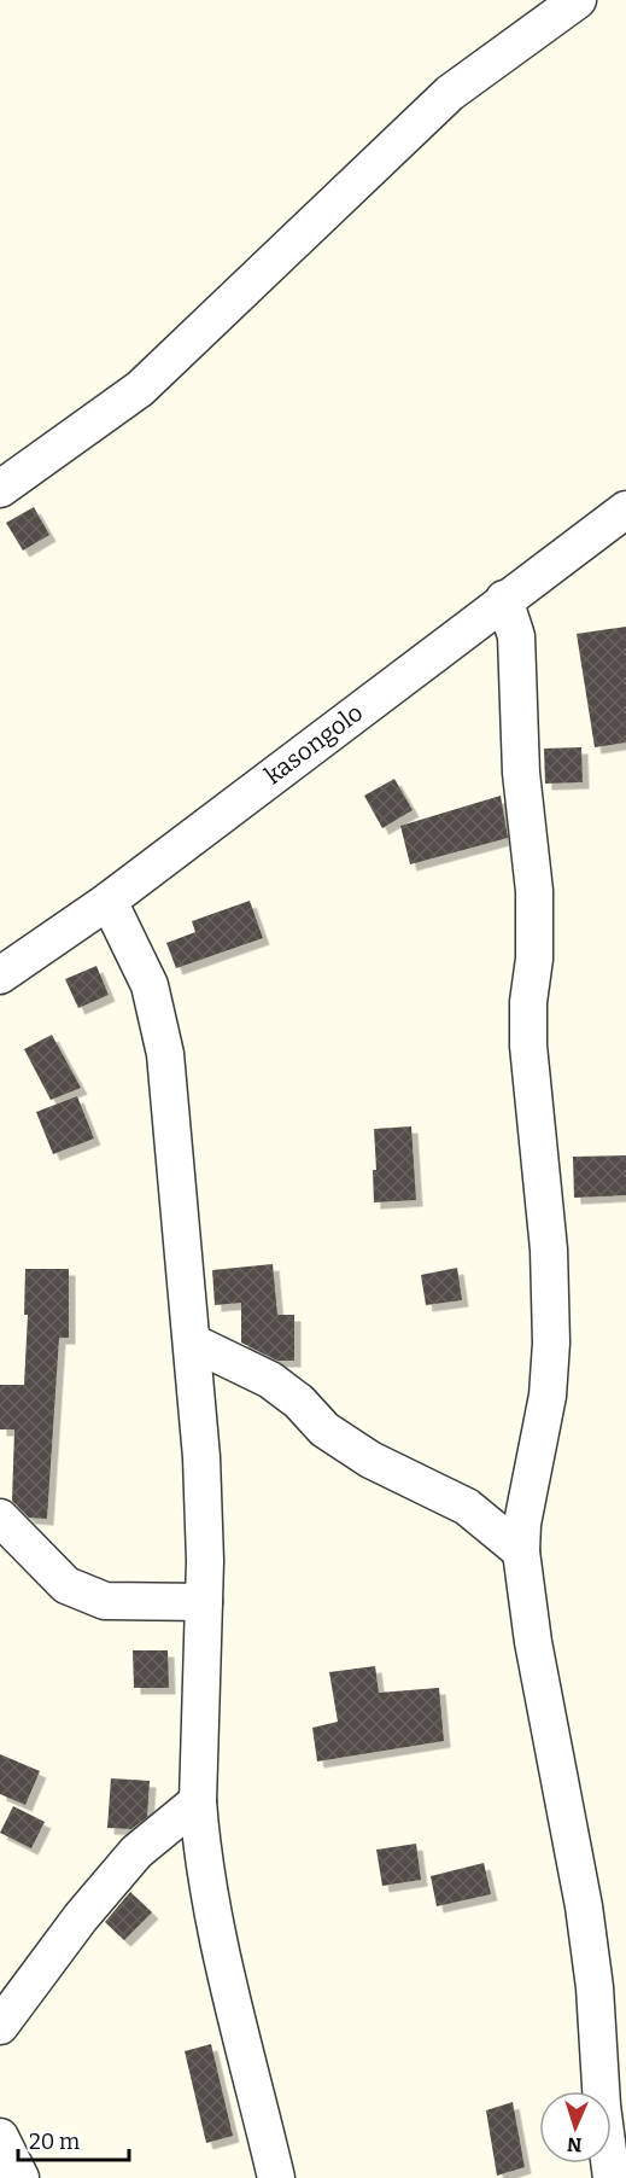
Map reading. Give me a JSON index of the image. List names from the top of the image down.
{
  "streets": {
    "street": ["kasongolo"]
  },
  "scale_bar": "20 m",
  "north": "bottom"
}
